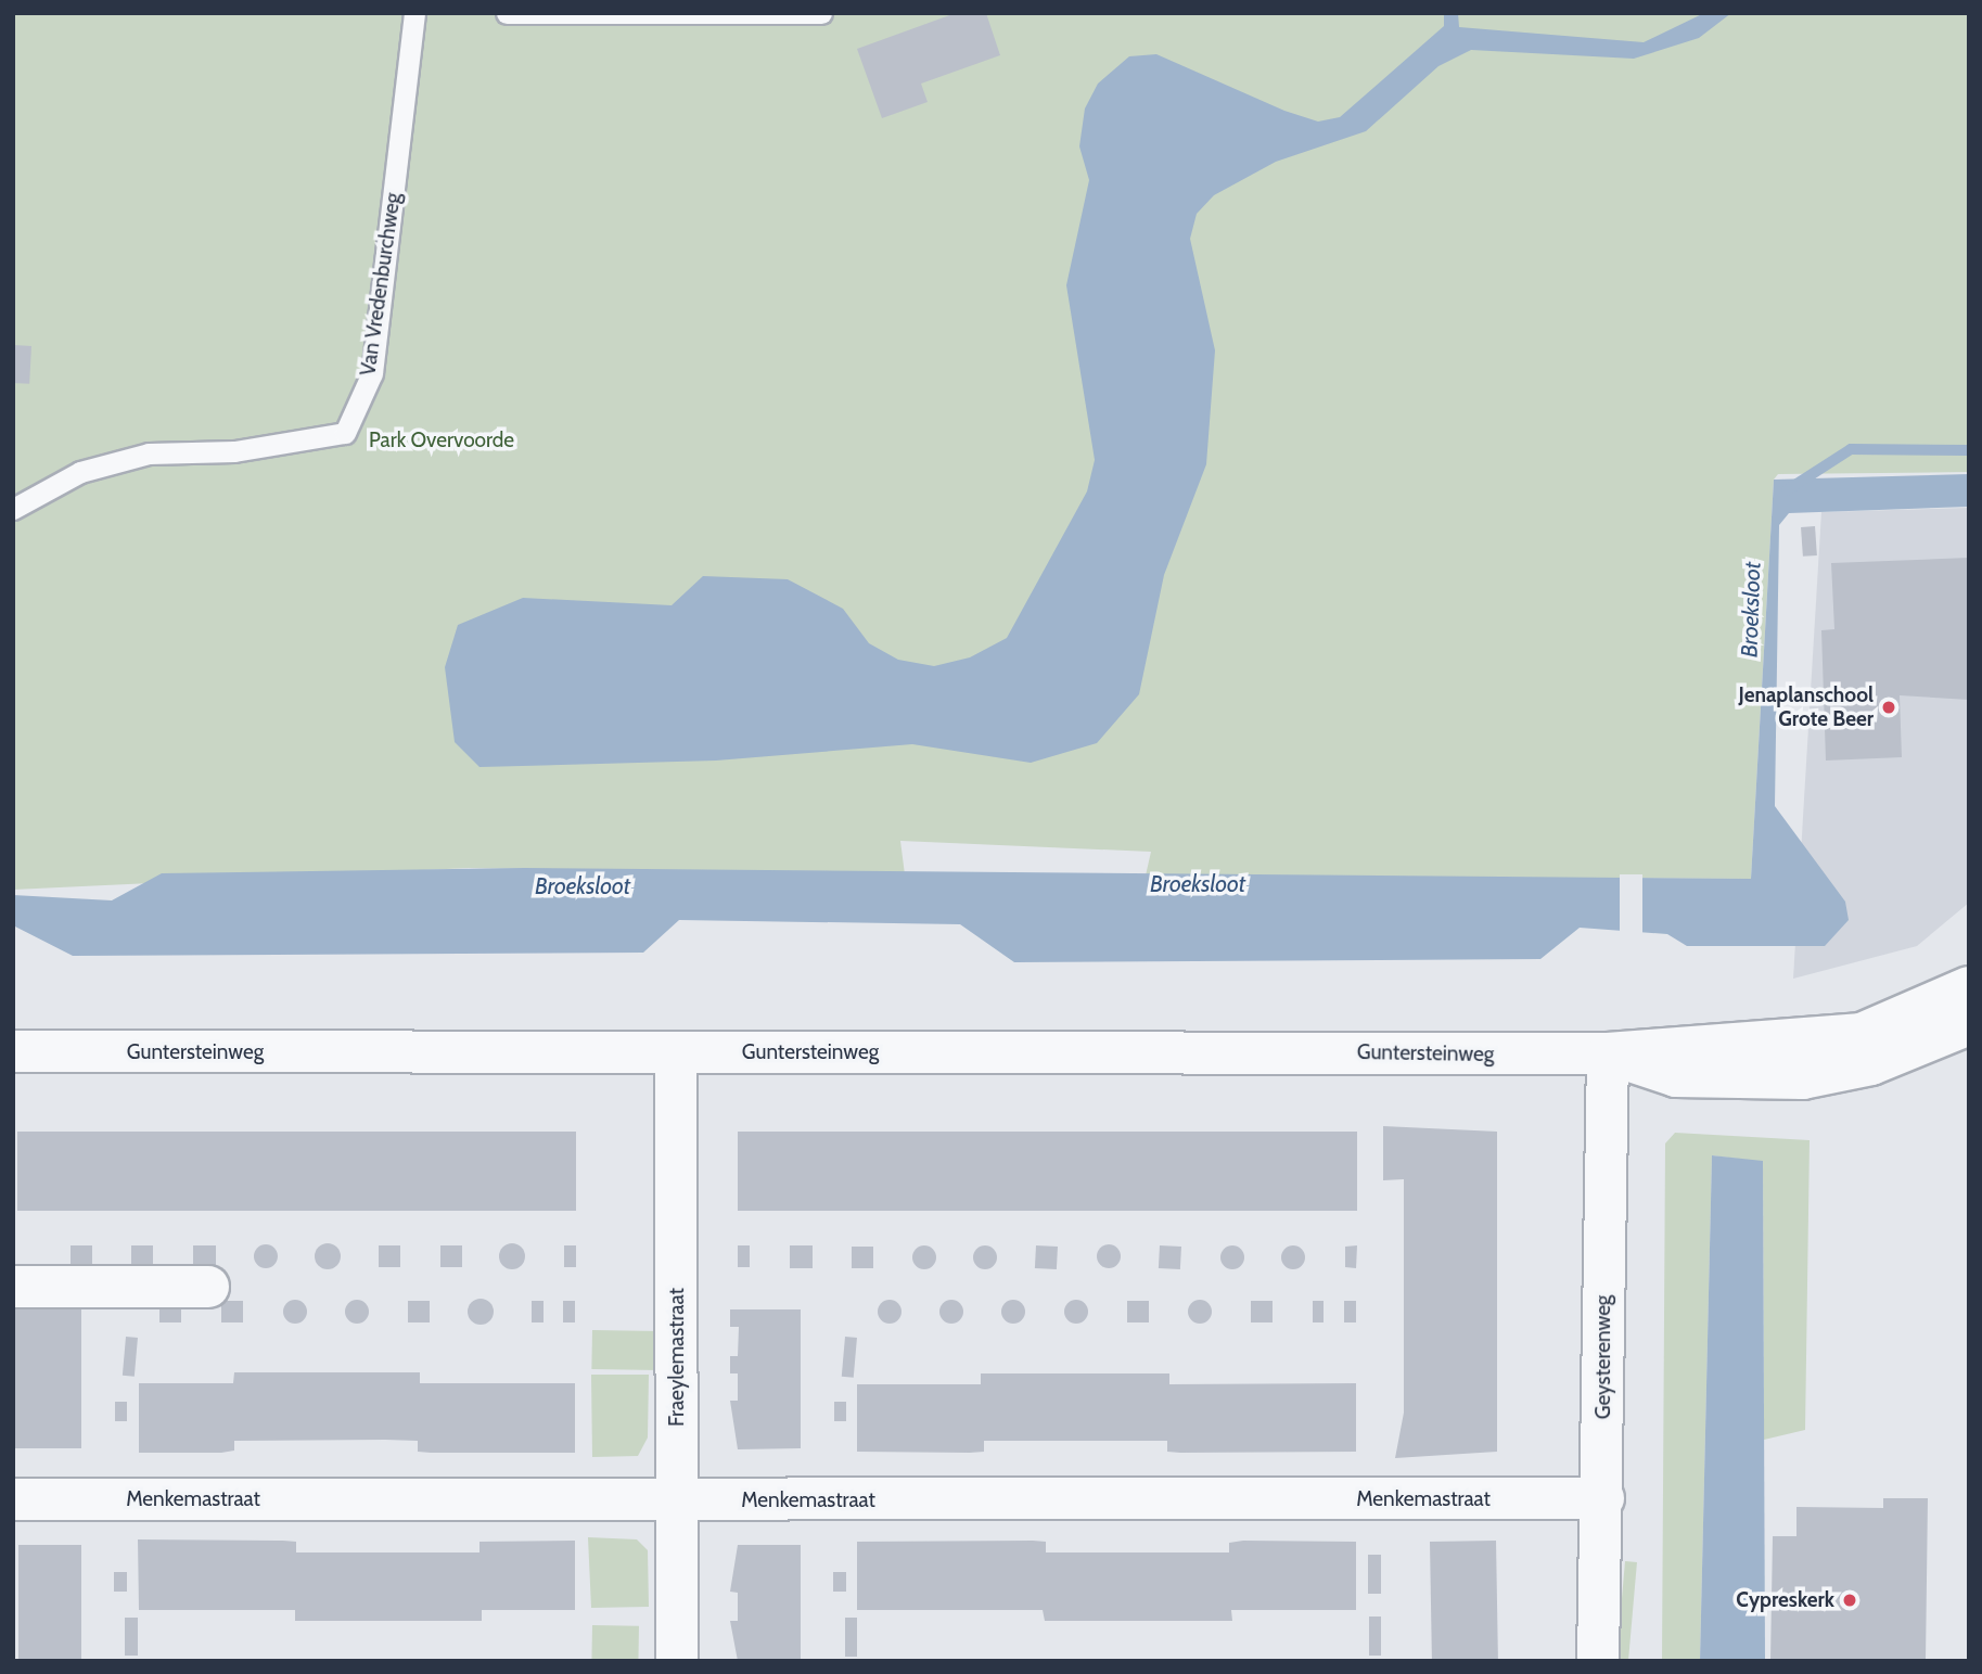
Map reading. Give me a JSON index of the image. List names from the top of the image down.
{
  "streets": {
    "street": [
      "Guntersteinweg",
      "Fraeylemastraat",
      "Geysterenweg",
      "Menkemastraat"
    ],
    "lane": ["Van Vredenburchweg"]
  },
  "crossings": [
    ["Guntersteinweg", "Fraeylemastraat"],
    ["Guntersteinweg", "Geysterenweg"],
    ["Fraeylemastraat", "Menkemastraat"],
    ["Geysterenweg", "Menkemastraat"]
  ],
  "water": ["Broeksloot"],
  "parks": ["Park Overvoorde"],
  "places": ["Jenaplanschool Grote Beer", "Cypreskerk"]
}
